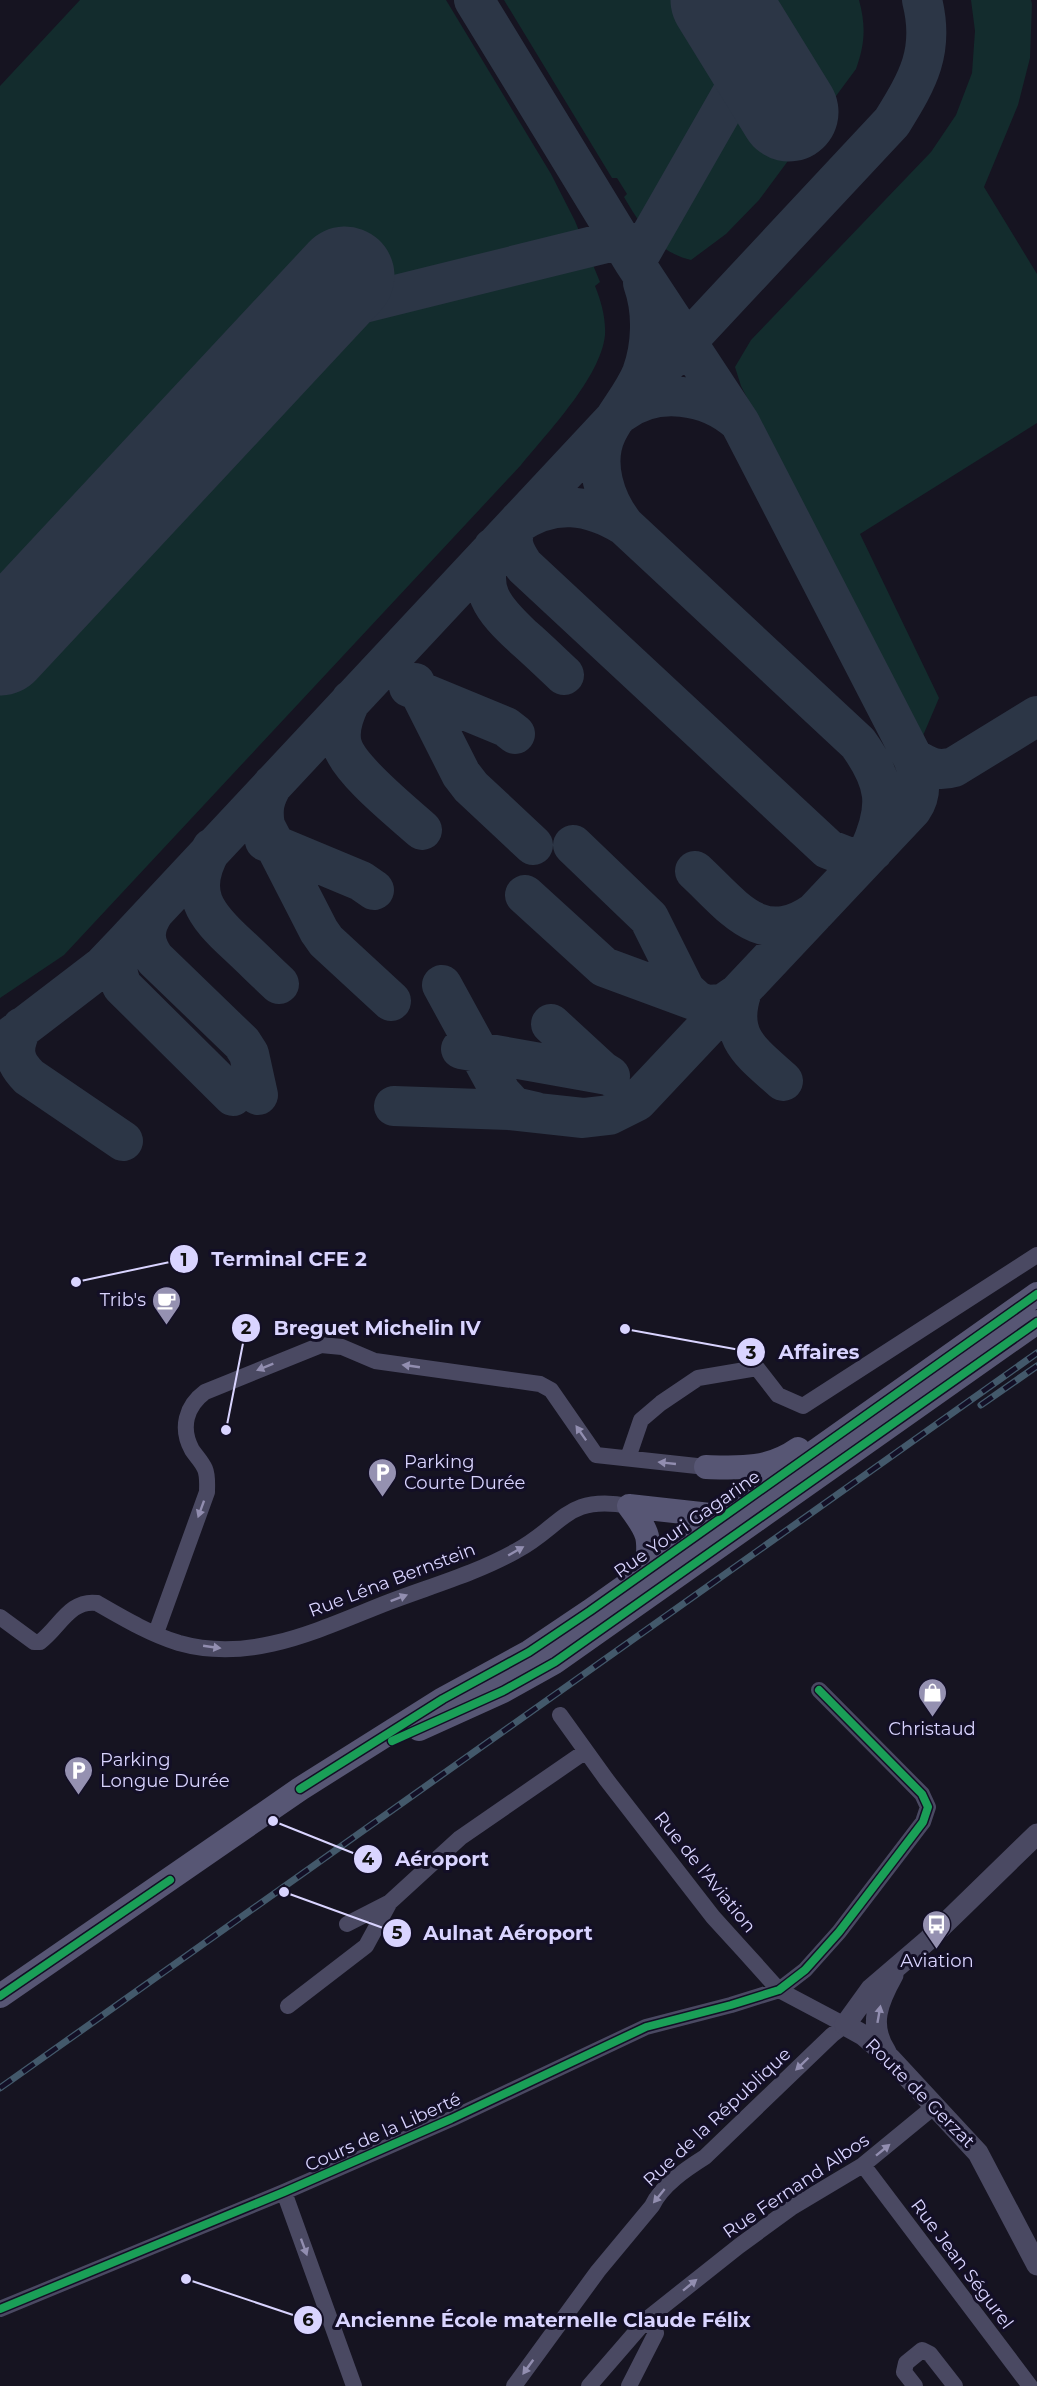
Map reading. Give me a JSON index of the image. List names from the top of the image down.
{
  "streets": {
    "main road": ["Rue Youri Gagarine"],
    "street": [
      "Rue Léna Bernstein",
      "Rue de l'Aviation",
      "Route de Gerzat",
      "Rue de la République",
      "Cours de la Liberté",
      "Rue Fernand Albos",
      "Rue Jean Ségurel"
    ]
  },
  "crossings": [
    ["Rue de l'Aviation", "Route de Gerzat"],
    ["Rue de l'Aviation", "Rue de la République"],
    ["Rue de l'Aviation", "Cours de la Liberté"],
    ["Route de Gerzat", "Rue de la République"],
    ["Route de Gerzat", "Rue Fernand Albos"],
    ["Rue Fernand Albos", "Rue Jean Ségurel"]
  ],
  "one_way": ["Rue Léna Bernstein", "Rue de la République", "Rue Fernand Albos"],
  "places": {
    "other": [
      "Terminal CFE 2",
      "Affaires",
      "Breguet Michelin IV",
      "Aéroport",
      "Aulnat Aéroport",
      "Ancienne École maternelle Claude Félix"
    ],
    "cafe": ["Trib's"],
    "parking": ["Parking Courte Durée", "Parking Longue Durée"],
    "shop": ["Christaud"],
    "bus stop": ["Aviation"]
  }
}
